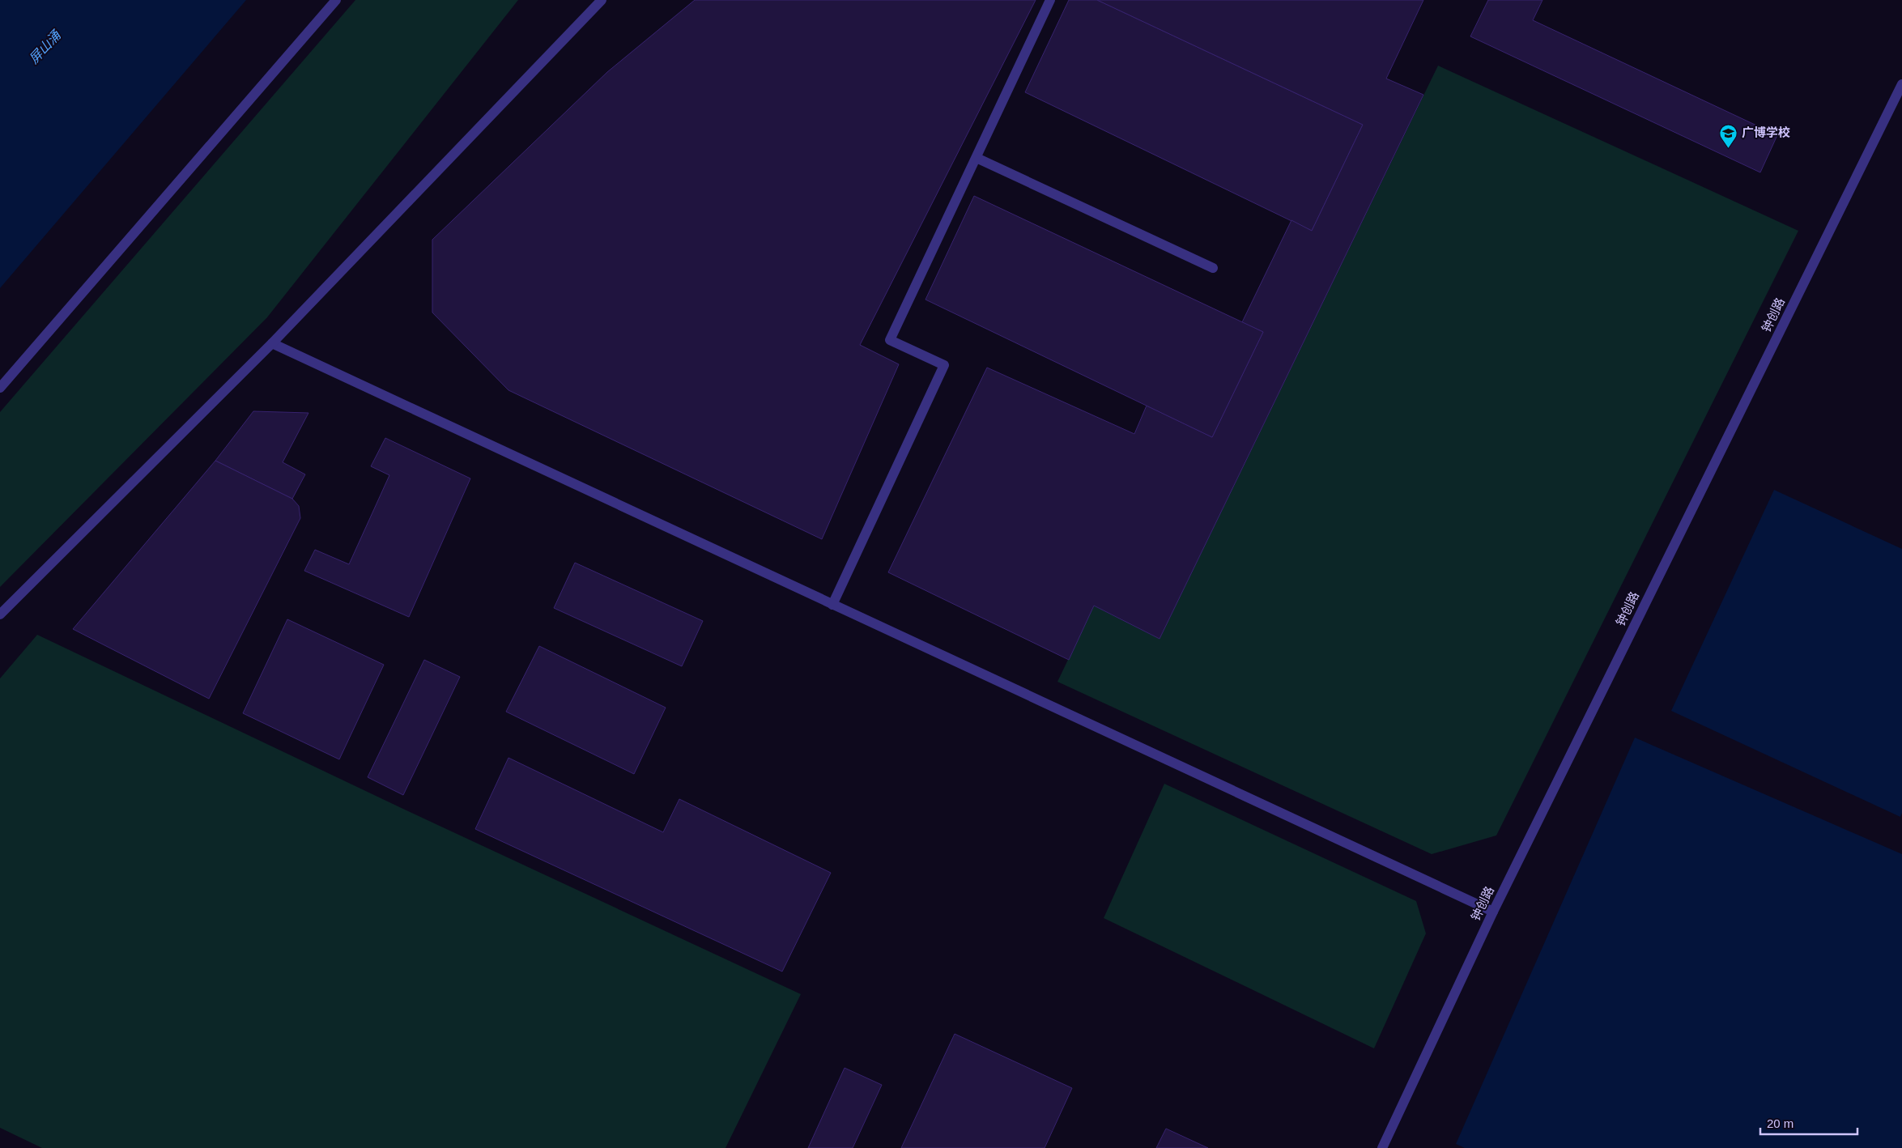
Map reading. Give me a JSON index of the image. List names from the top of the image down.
{
  "streets": {
    "street": ["钟创路"]
  },
  "water": ["屏山涌"],
  "places": {
    "school or university": ["广博学校"]
  },
  "scale_bar": "20 m"
}
